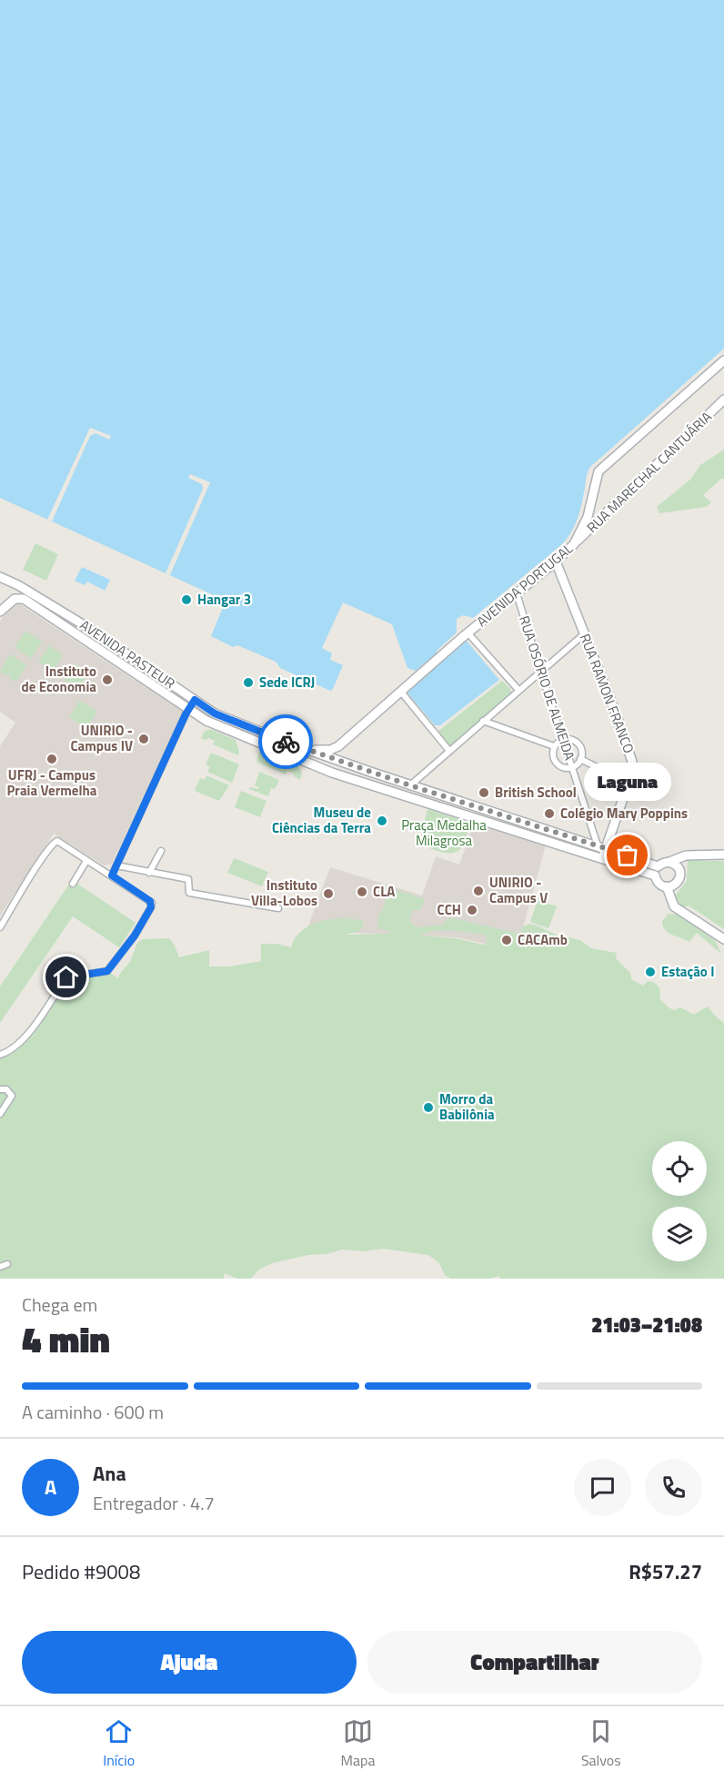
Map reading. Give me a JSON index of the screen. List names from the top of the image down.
{
  "streets": {
    "street": [
      "RUA MARECHAL CANTUÁRIA",
      "AVENIDA PORTUGAL",
      "AVENIDA PASTEUR",
      "RUA OSÓRIO DE ALMEIDA",
      "RUA RAMON FRANCO"
    ]
  },
  "crossings": [
    ["RUA MARECHAL CANTUÁRIA", "AVENIDA PORTUGAL"],
    ["AVENIDA PORTUGAL", "AVENIDA PASTEUR"],
    ["AVENIDA PORTUGAL", "RUA OSÓRIO DE ALMEIDA"],
    ["AVENIDA PORTUGAL", "RUA RAMON FRANCO"],
    ["AVENIDA PASTEUR", "RUA OSÓRIO DE ALMEIDA"],
    ["AVENIDA PASTEUR", "RUA RAMON FRANCO"],
    ["RUA OSÓRIO DE ALMEIDA", "RUA RAMON FRANCO"]
  ],
  "parks": ["Praça Medalha Milagrosa"],
  "places": [
    "Hangar 3",
    "Instituto de Economia",
    "Sede ICRJ",
    "UNIRIO - Campus IV",
    "UFRJ - Campus Praia Vermelha",
    "British School",
    "Colégio Mary Poppins",
    "Museu de Ciências da Terra",
    "Laguna",
    "UNIRIO - Campus V",
    "CLA",
    "Instituto Villa-Lobos",
    "CCH",
    "CACAmb",
    "Estação I",
    "Morro da Babilônia"
  ],
  "page": {
    "bubble": "Laguna",
    "heading": ["4 min", "Chega em", "21:03–21:08"],
    "panel": [
      "Ana",
      "Entregador · 4.7",
      "Pedido #9008",
      "R$57.27"
    ],
    "bar": "A caminho · 600 m",
    "round": "A",
    "buttons": ["Ajuda", "Compartilhar"],
    "tabs": ["Início", "Mapa", "Salvos"]
  }
}
